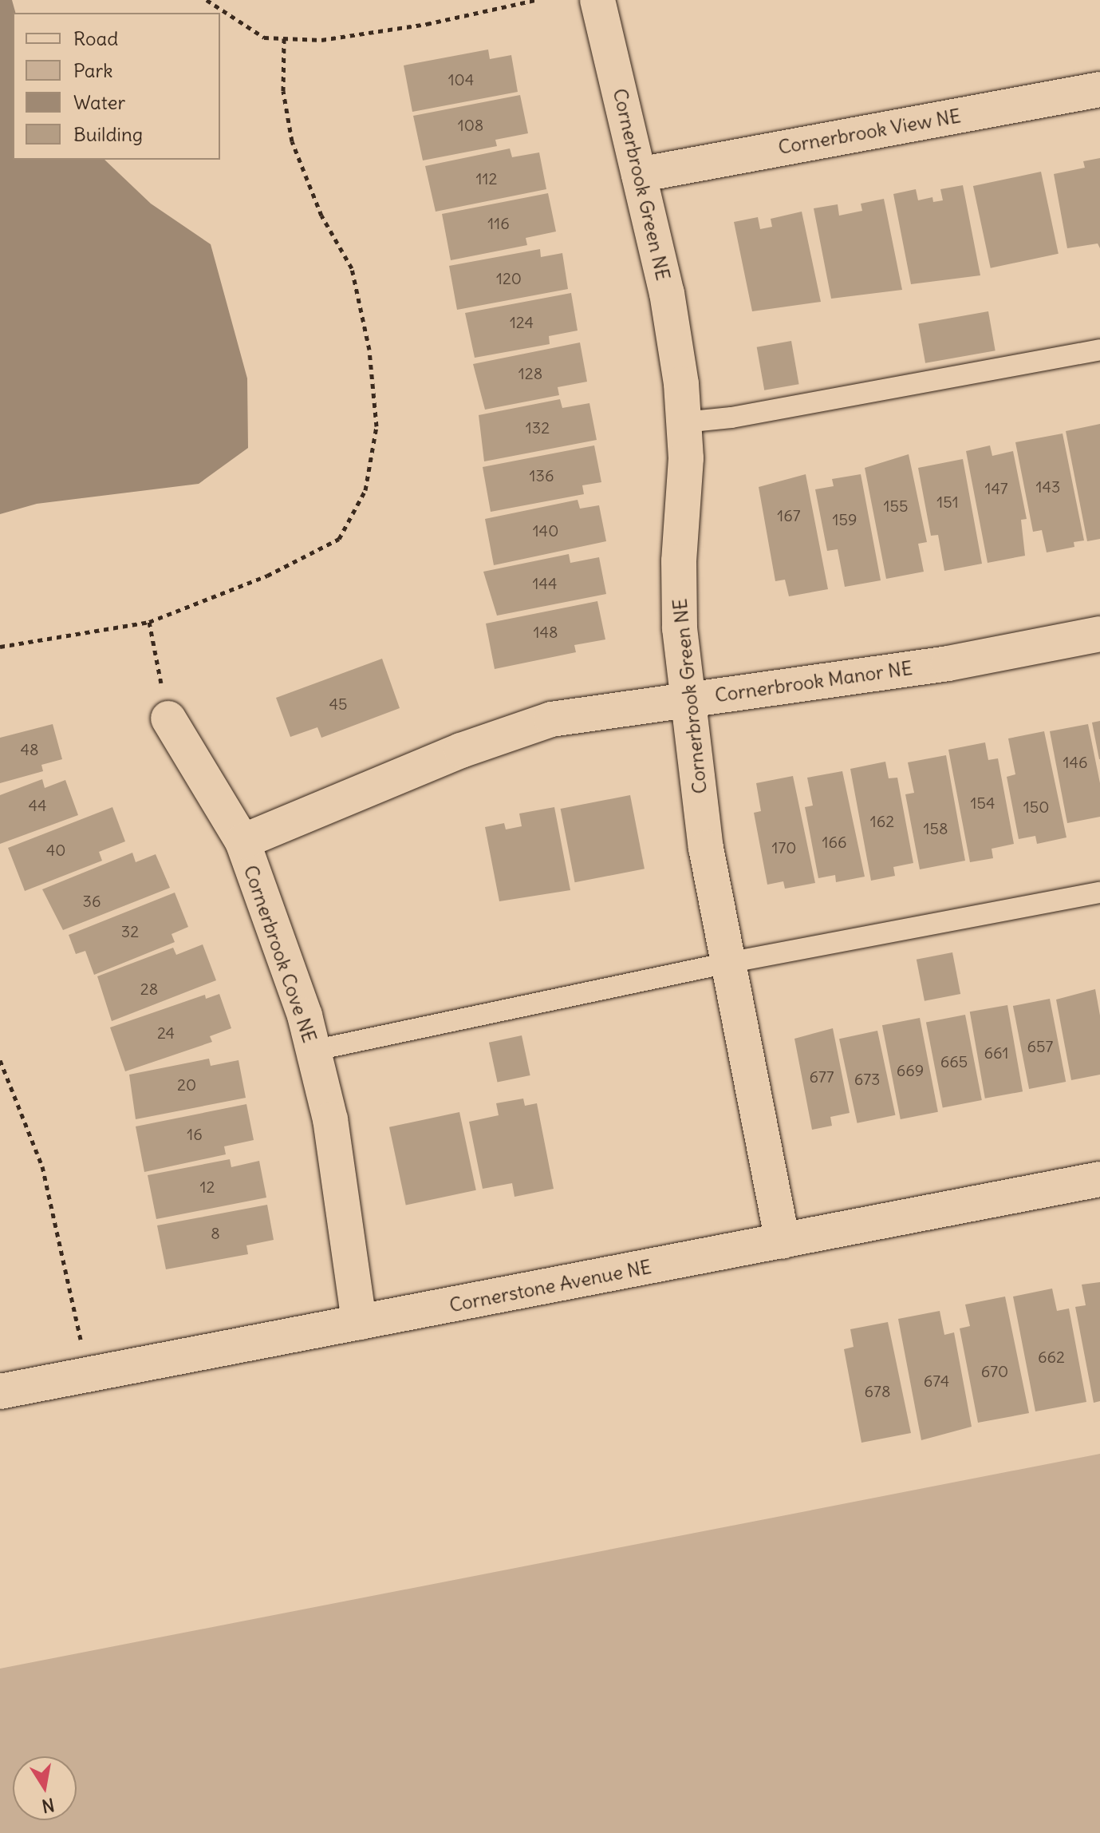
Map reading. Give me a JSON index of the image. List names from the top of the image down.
{
  "streets": {
    "street": [
      "Cornerbrook View NE",
      "Cornerbrook Green NE",
      "Cornerbrook Manor NE",
      "Cornerbrook Cove NE",
      "Cornerstone Avenue NE"
    ]
  },
  "crossings": [
    ["Cornerbrook View NE", "Cornerbrook Green NE"],
    ["Cornerbrook Green NE", "Cornerbrook Manor NE"],
    ["Cornerbrook Green NE", "Cornerstone Avenue NE"],
    ["Cornerbrook Manor NE", "Cornerbrook Cove NE"],
    ["Cornerbrook Cove NE", "Cornerstone Avenue NE"]
  ],
  "house_numbers": [
    "104",
    "108",
    "112",
    "116",
    "120",
    "124",
    "128",
    "132",
    "136",
    "143",
    "147",
    "151",
    "155",
    "167",
    "159",
    "140",
    "144",
    "148",
    "45",
    "48",
    "146",
    "154",
    "44",
    "150",
    "162",
    "158",
    "166",
    "170",
    "40",
    "36",
    "32",
    "28",
    "24",
    "657",
    "661",
    "665",
    "669",
    "677",
    "673",
    "20",
    "16",
    "12",
    "8",
    "662",
    "670",
    "674",
    "678"
  ],
  "legend": [
    "Road",
    "Park",
    "Water",
    "Building"
  ],
  "north": "bottom"
}
